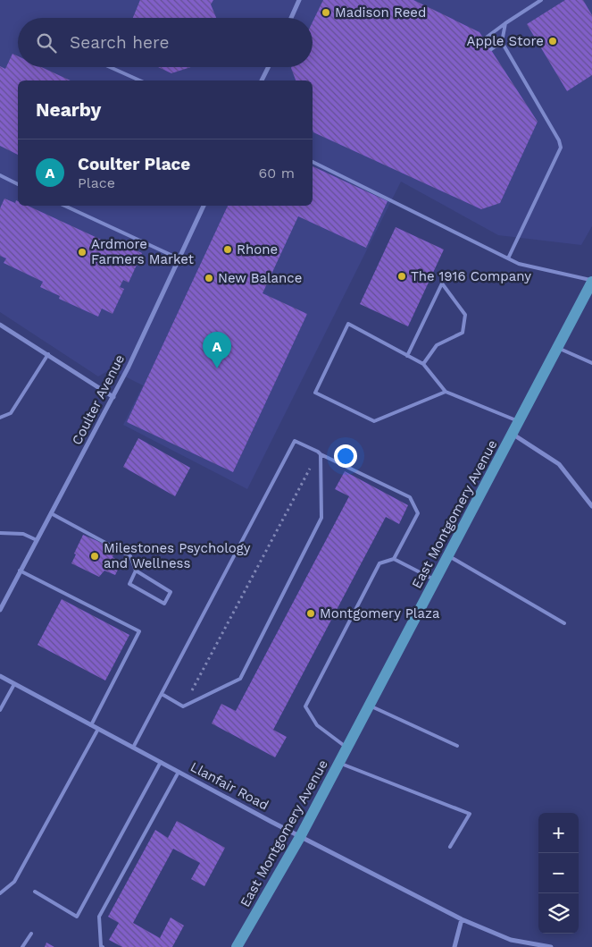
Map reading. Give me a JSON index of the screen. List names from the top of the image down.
{
  "streets": {
    "main road": ["East Montgomery Avenue"],
    "street": ["Coulter Avenue", "Llanfair Road"]
  },
  "crossings": [
    ["East Montgomery Avenue", "Llanfair Road"]
  ],
  "places": [
    "Madison Reed",
    "Apple Store",
    "Rhone",
    "Ardmore Farmers Market",
    "The 1916 Company",
    "New Balance",
    "Milestones Psychology and Wellness",
    "Montgomery Plaza"
  ],
  "page": {
    "search": "Search here",
    "heading": "Nearby",
    "list": [
      {
        "mark": "A",
        "name": "Coulter Place",
        "note": "Place",
        "value": "60 m"
      }
    ],
    "pins": "A",
    "map_buttons": ["+", "−"]
  }
}
